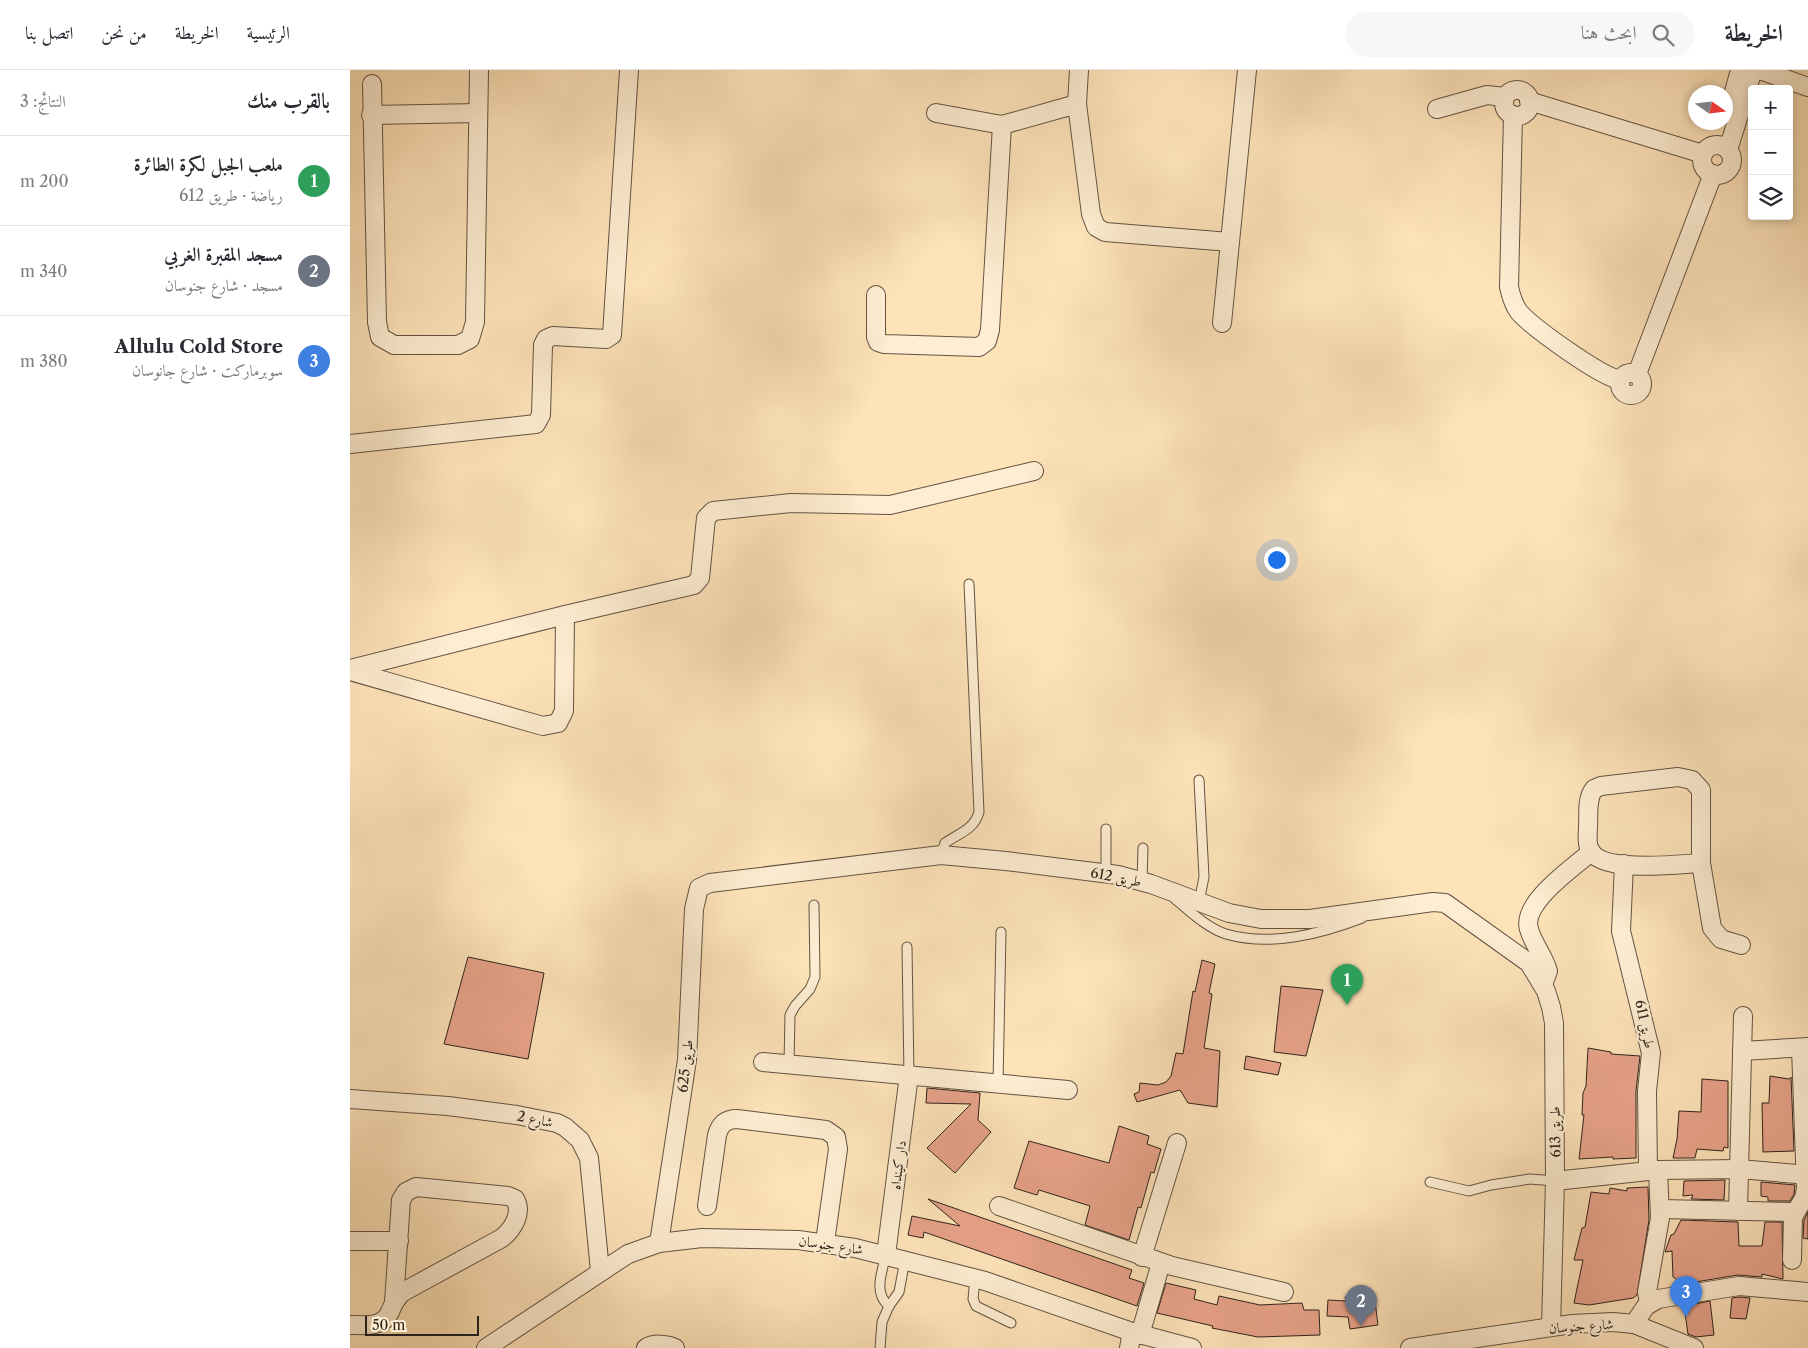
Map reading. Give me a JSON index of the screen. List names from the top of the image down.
{
  "streets": {
    "street": [
      "طريق 612",
      "طريق 611",
      "طريق 625",
      "شارع 2",
      "طريق 613",
      "دار كينداه",
      "شارع جنوسان"
    ]
  },
  "crossings": [
    ["طريق 612", "طريق 625"],
    ["طريق 612", "طريق 613"],
    ["طريق 625", "شارع جنوسان"],
    ["شارع 2", "شارع جنوسان"],
    ["طريق 613", "شارع جنوسان"],
    ["دار كينداه", "شارع جنوسان"]
  ],
  "scale_bar": "50 m",
  "north": "right",
  "page": {
    "header": "الخريطة",
    "search": "ابحث هنا",
    "nav": [
      "الرئيسية",
      "الخريطة",
      "من نحن",
      "اتصل بنا"
    ],
    "heading": ["بالقرب منك", "النتائج: 3"],
    "map_buttons": ["+", "−"],
    "list": [
      {
        "mark": "1",
        "name": "ملعب الجبل لكرة الطائرة",
        "note": "رياضة · طريق 612",
        "value": "200 m"
      },
      {
        "mark": "2",
        "name": "مسجد المقبرة الغربي",
        "note": "مسجد · شارع جنوسان",
        "value": "340 m"
      },
      {
        "mark": "3",
        "name": "Allulu Cold Store",
        "note": "سوبرماركت · شارع جانوسان",
        "value": "380 m"
      }
    ],
    "pins": ["1", "3", "2"],
    "scale": "50 m"
  }
}
